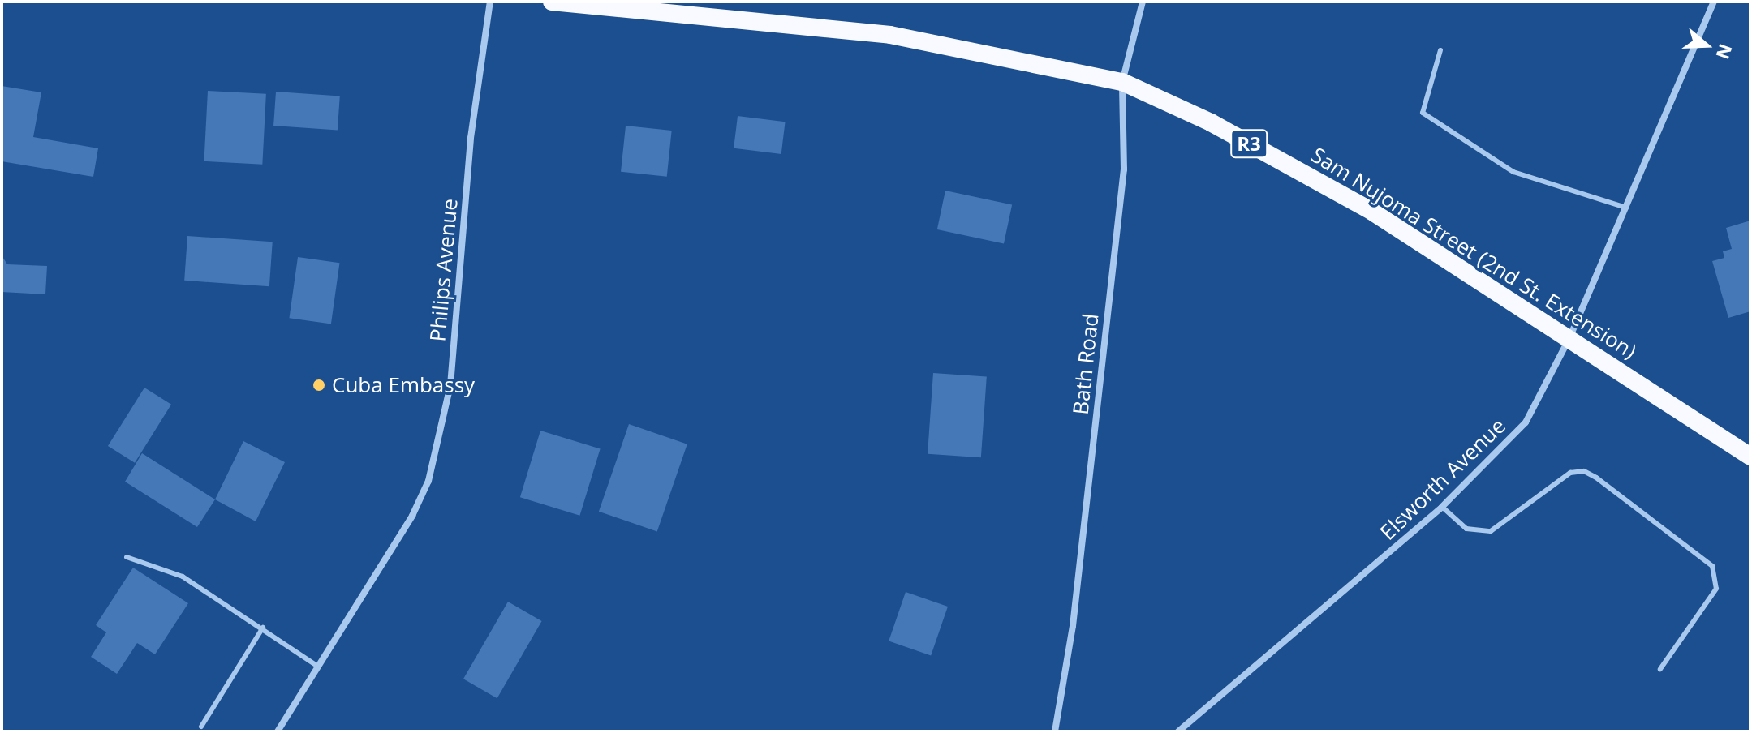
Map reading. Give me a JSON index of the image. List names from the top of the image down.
{
  "streets": {
    "highway": ["R3", "Sam Nujoma Street (2nd St. Extension)"],
    "street": ["Philips Avenue", "Bath Road", "Elsworth Avenue"]
  },
  "crossings": [
    ["Sam Nujoma Street (2nd St. Extension)", "Bath Road"],
    ["Sam Nujoma Street (2nd St. Extension)", "Elsworth Avenue"]
  ],
  "places": ["Cuba Embassy"],
  "north": "right"
}
